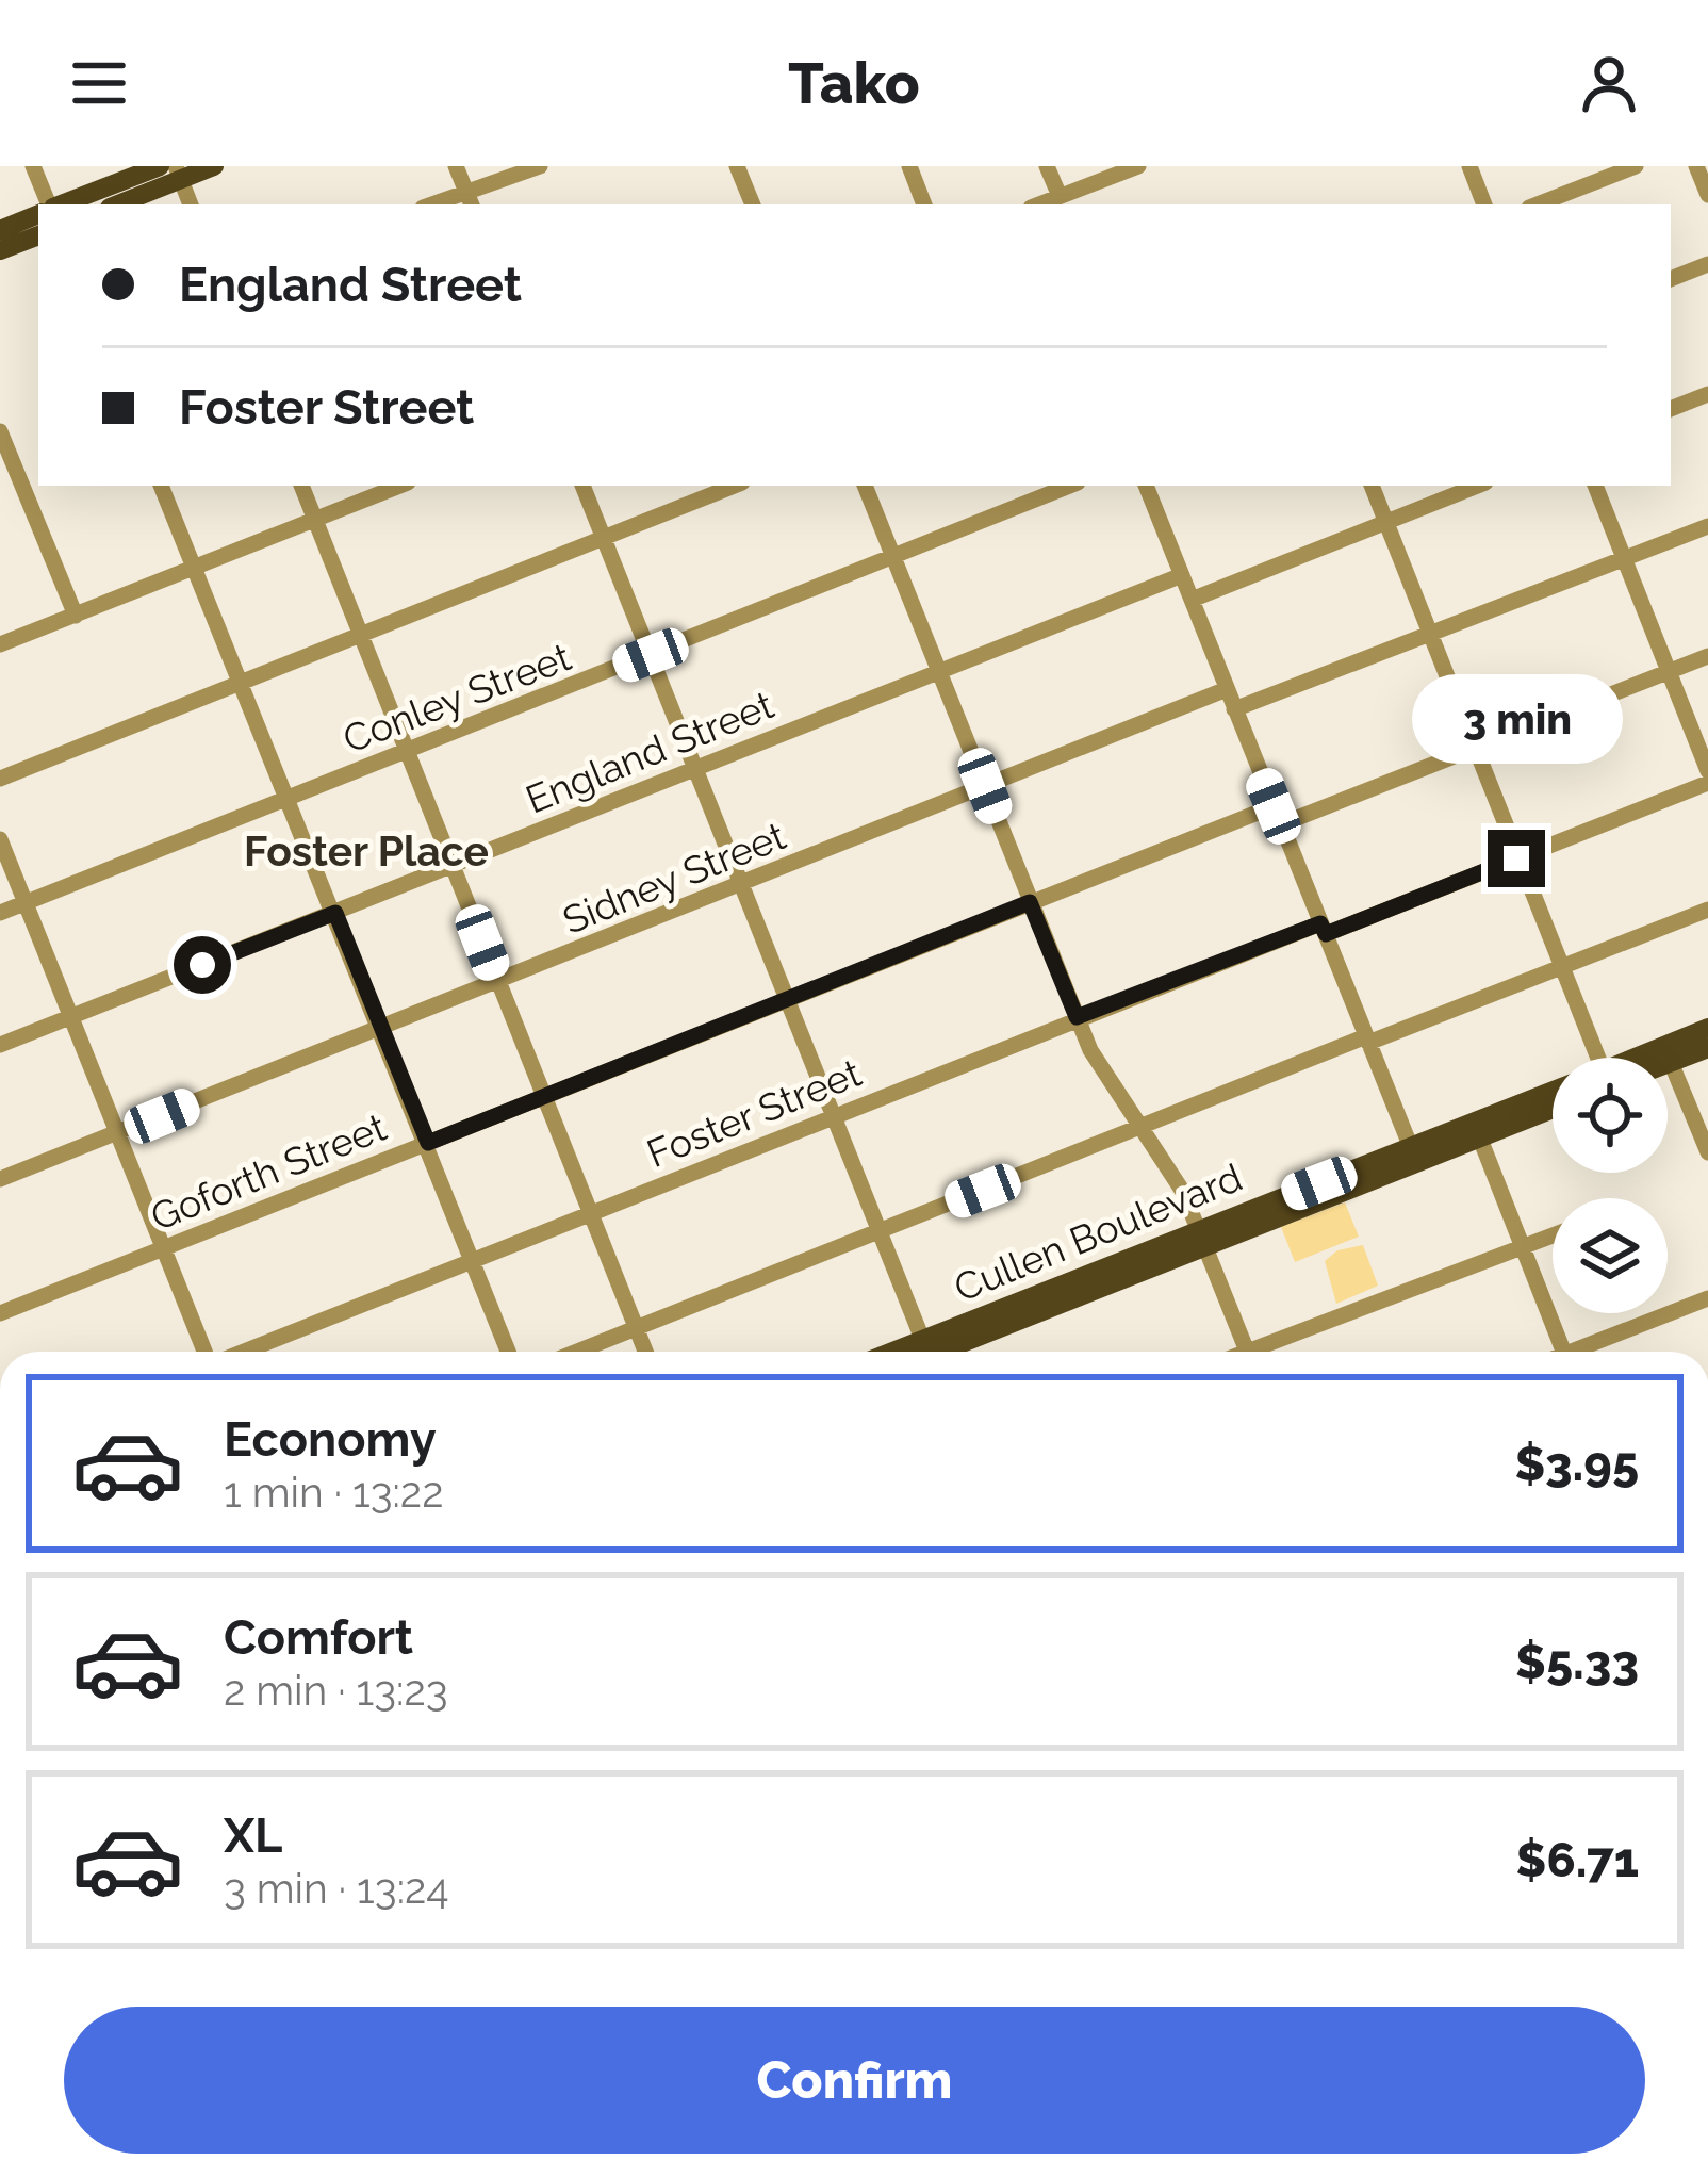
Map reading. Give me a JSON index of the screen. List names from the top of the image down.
{
  "streets": {
    "main road": ["Cullen Boulevard"],
    "street": [
      "Conley Street",
      "England Street",
      "Sidney Street",
      "Foster Street",
      "Goforth Street"
    ]
  },
  "districts": ["Foster Place"],
  "page": {
    "header": "Tako",
    "banner": ["England Street", "Foster Street"],
    "bubble": "3 min",
    "list": [
      {
        "name": "Economy",
        "note": "1 min · 13:22",
        "value": "$3.95"
      },
      {
        "name": "Comfort",
        "note": "2 min · 13:23",
        "value": "$5.33"
      },
      {
        "name": "XL",
        "note": "3 min · 13:24",
        "value": "$6.71"
      }
    ],
    "buttons": "Confirm"
  }
}
